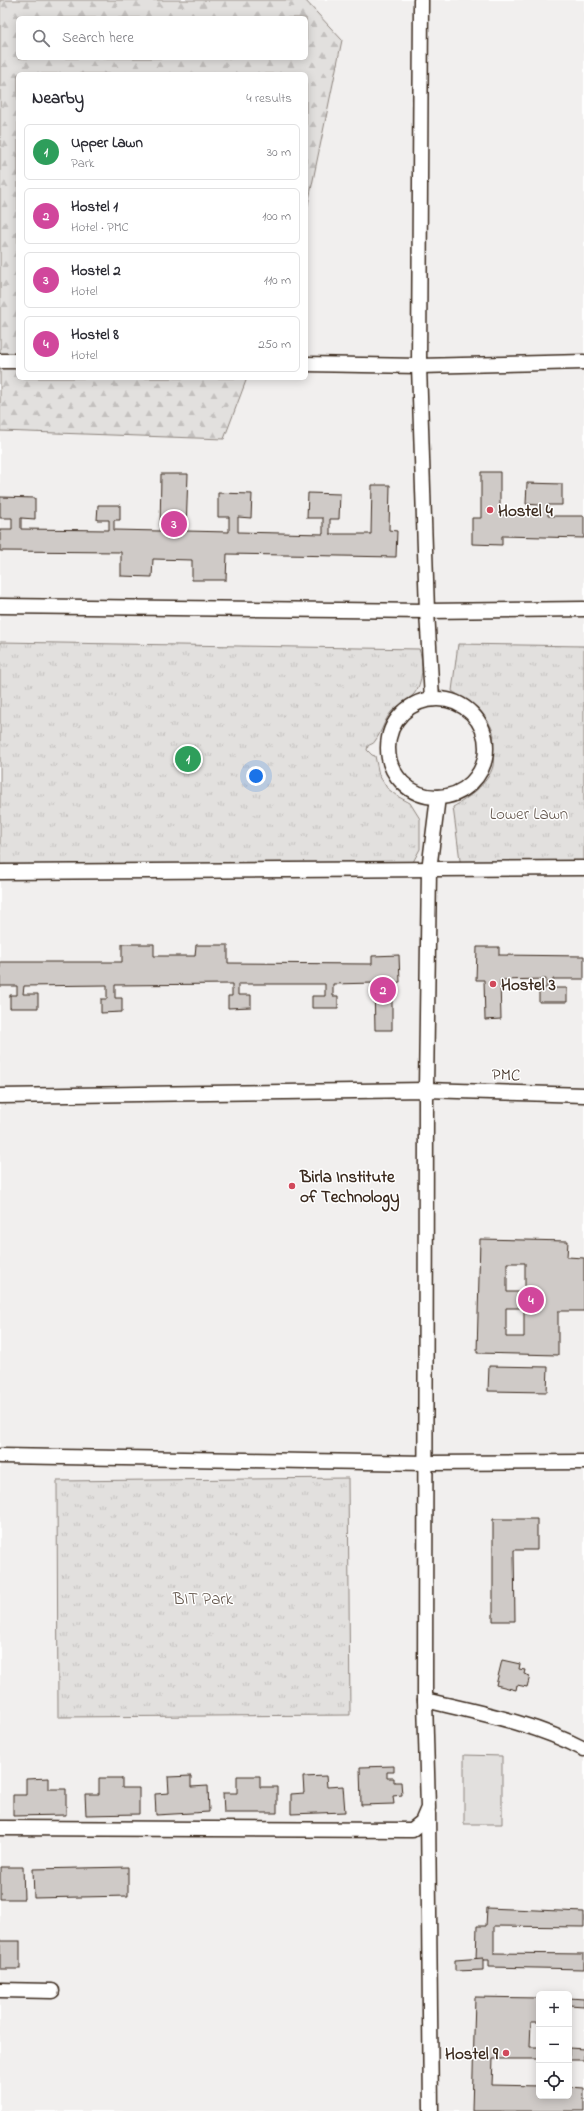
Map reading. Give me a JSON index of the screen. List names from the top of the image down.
{
  "streets": {
    "street": ["PMC"]
  },
  "parks": ["Lower Lawn", "BIT Park"],
  "places": [
    "Hostel 4",
    "Hostel 3",
    "Birla Institute of Technology",
    "Hostel 9"
  ],
  "page": {
    "search": "Search here",
    "heading": ["Nearby", "4 results"],
    "list": [
      {
        "mark": "1",
        "name": "Upper Lawn",
        "note": "Park",
        "value": "30 m"
      },
      {
        "mark": "2",
        "name": "Hostel 1",
        "note": "Hotel · PMC",
        "value": "100 m"
      },
      {
        "mark": "3",
        "name": "Hostel 2",
        "note": "Hotel",
        "value": "110 m"
      },
      {
        "mark": "4",
        "name": "Hostel 8",
        "note": "Hotel",
        "value": "250 m"
      }
    ],
    "pins": [
      "3",
      "1",
      "2",
      "4"
    ],
    "map_buttons": ["+", "−"]
  }
}
